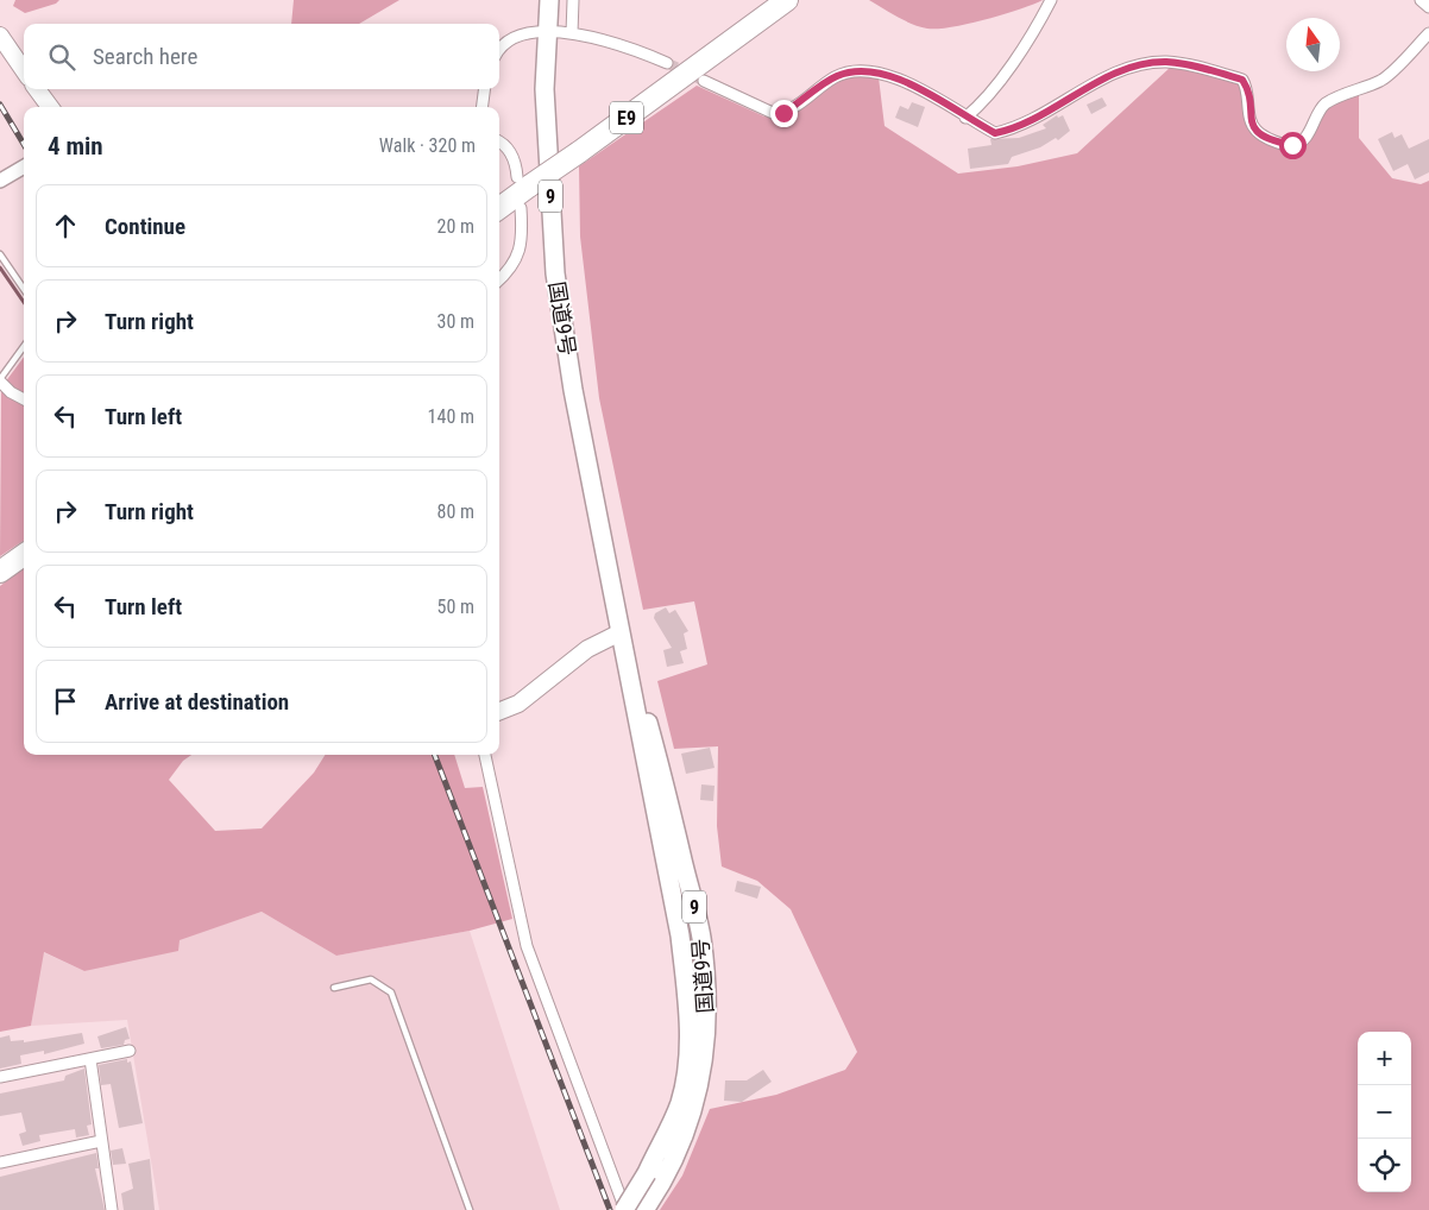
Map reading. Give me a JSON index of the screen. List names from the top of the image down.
{
  "streets": {
    "highway": ["E9", "9", "国道9号"]
  },
  "north": "top",
  "page": {
    "search": "Search here",
    "heading": ["4 min", "Walk · 320 m"],
    "list": [
      ["Continue", "20 m"],
      ["Turn right", "30 m"],
      ["Turn left", "140 m"],
      ["Turn right", "80 m"],
      ["Turn left", "50 m"],
      "Arrive at destination"
    ],
    "map_buttons": ["+", "−"]
  }
}
